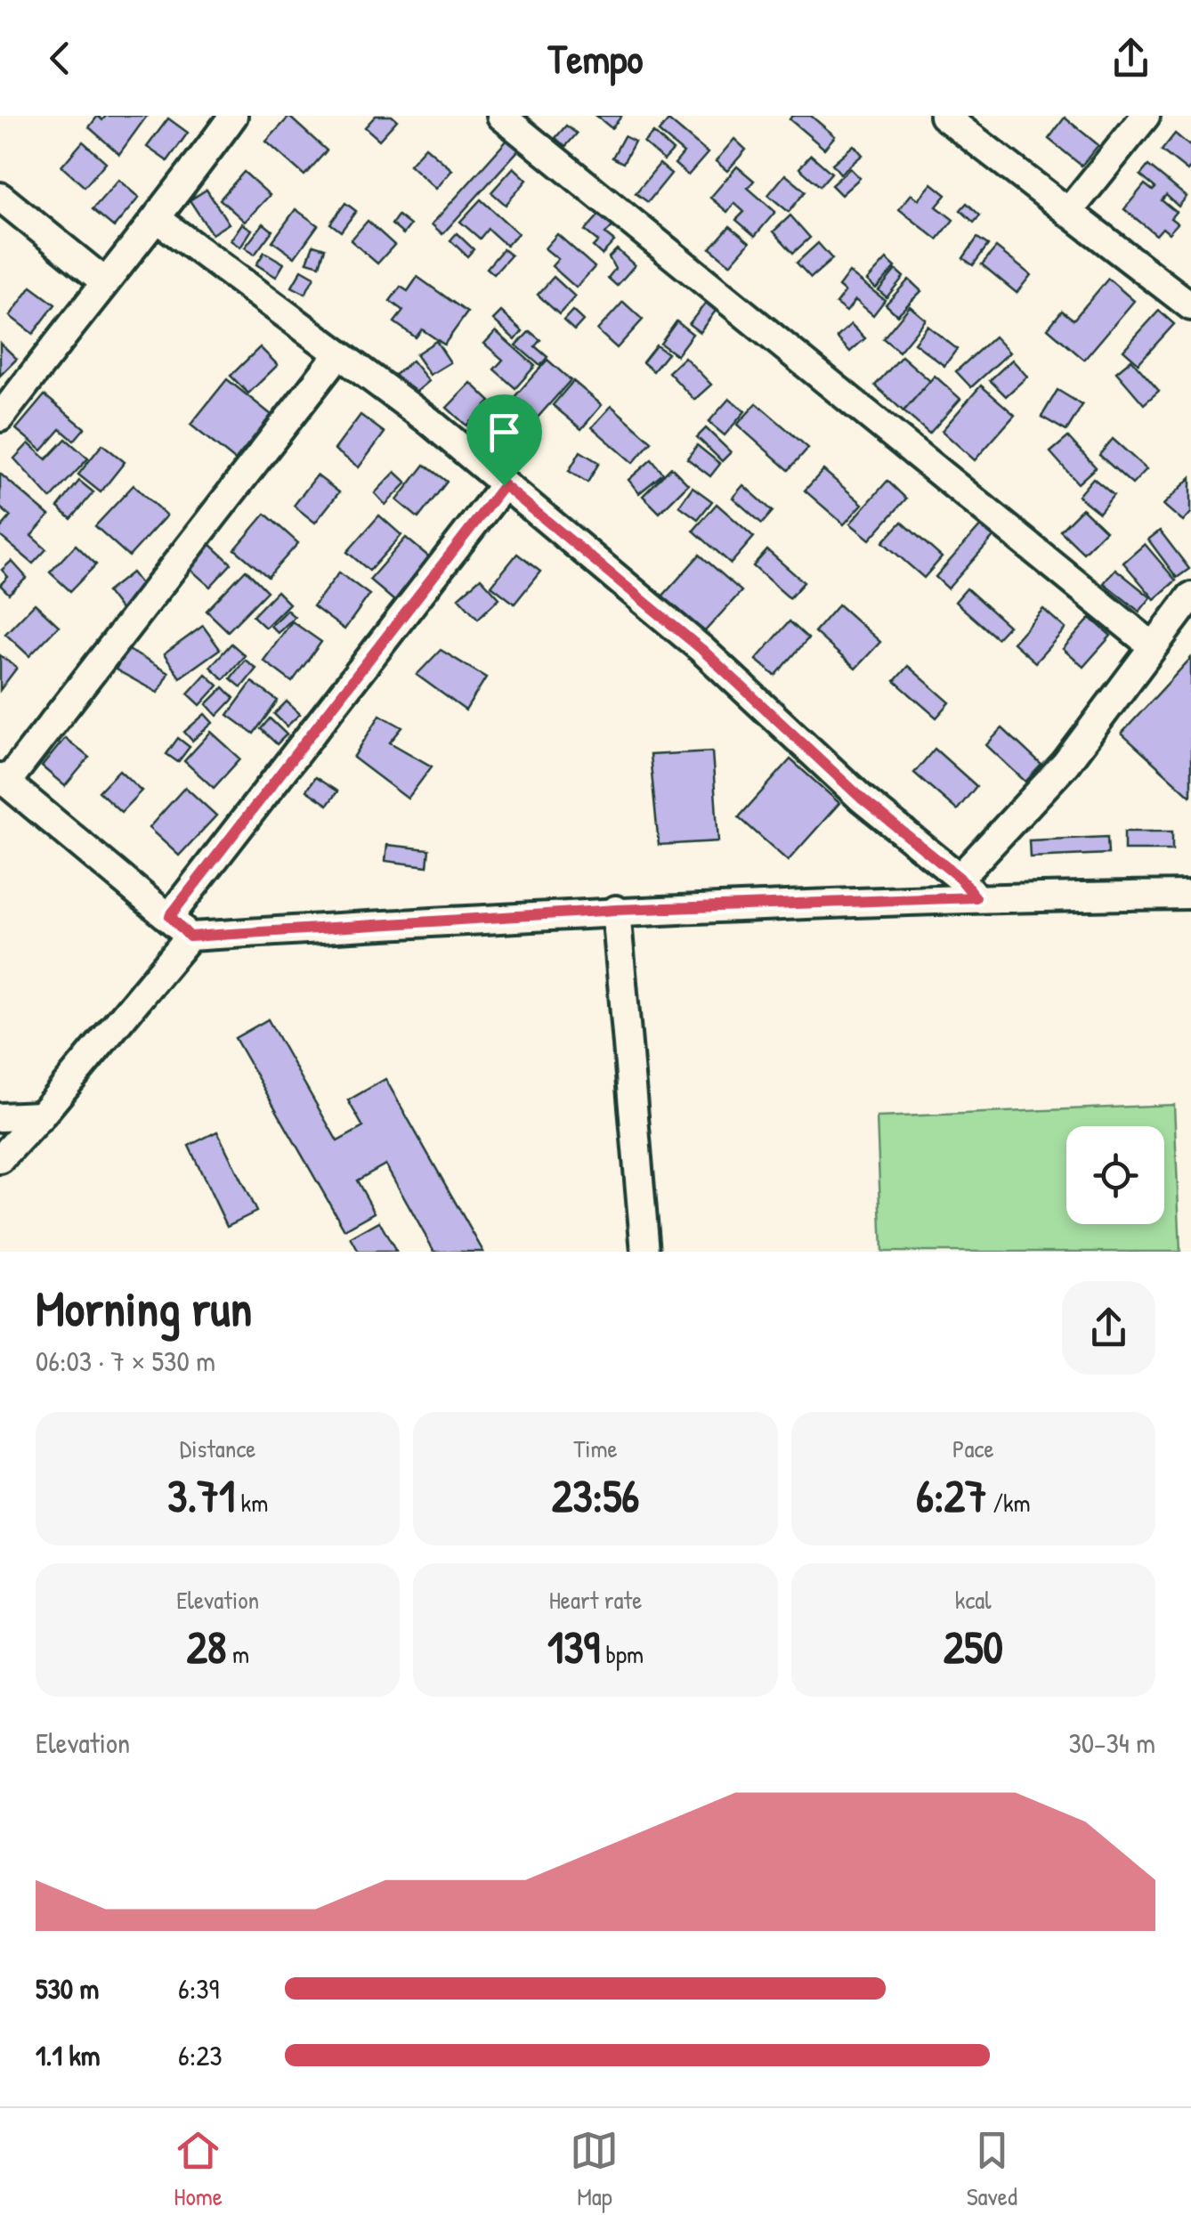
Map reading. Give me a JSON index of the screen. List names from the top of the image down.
{
  "page": {
    "header": "Tempo",
    "heading": ["Morning run", "06:03 · 7 × 530 m"],
    "stats": [
      ["Distance", "3.71 km"],
      ["Time", "23:56"],
      ["Pace", "6:27 /km"],
      ["Elevation", "28 m"],
      ["Heart rate", "139 bpm"],
      ["kcal", "250"]
    ],
    "chart": ["Elevation", "30–34 m"],
    "list": [
      {
        "name": "530 m",
        "note": "6:39"
      },
      {
        "name": "1.1 km",
        "note": "6:23"
      }
    ],
    "tabs": ["Home", "Map", "Saved"]
  }
}
